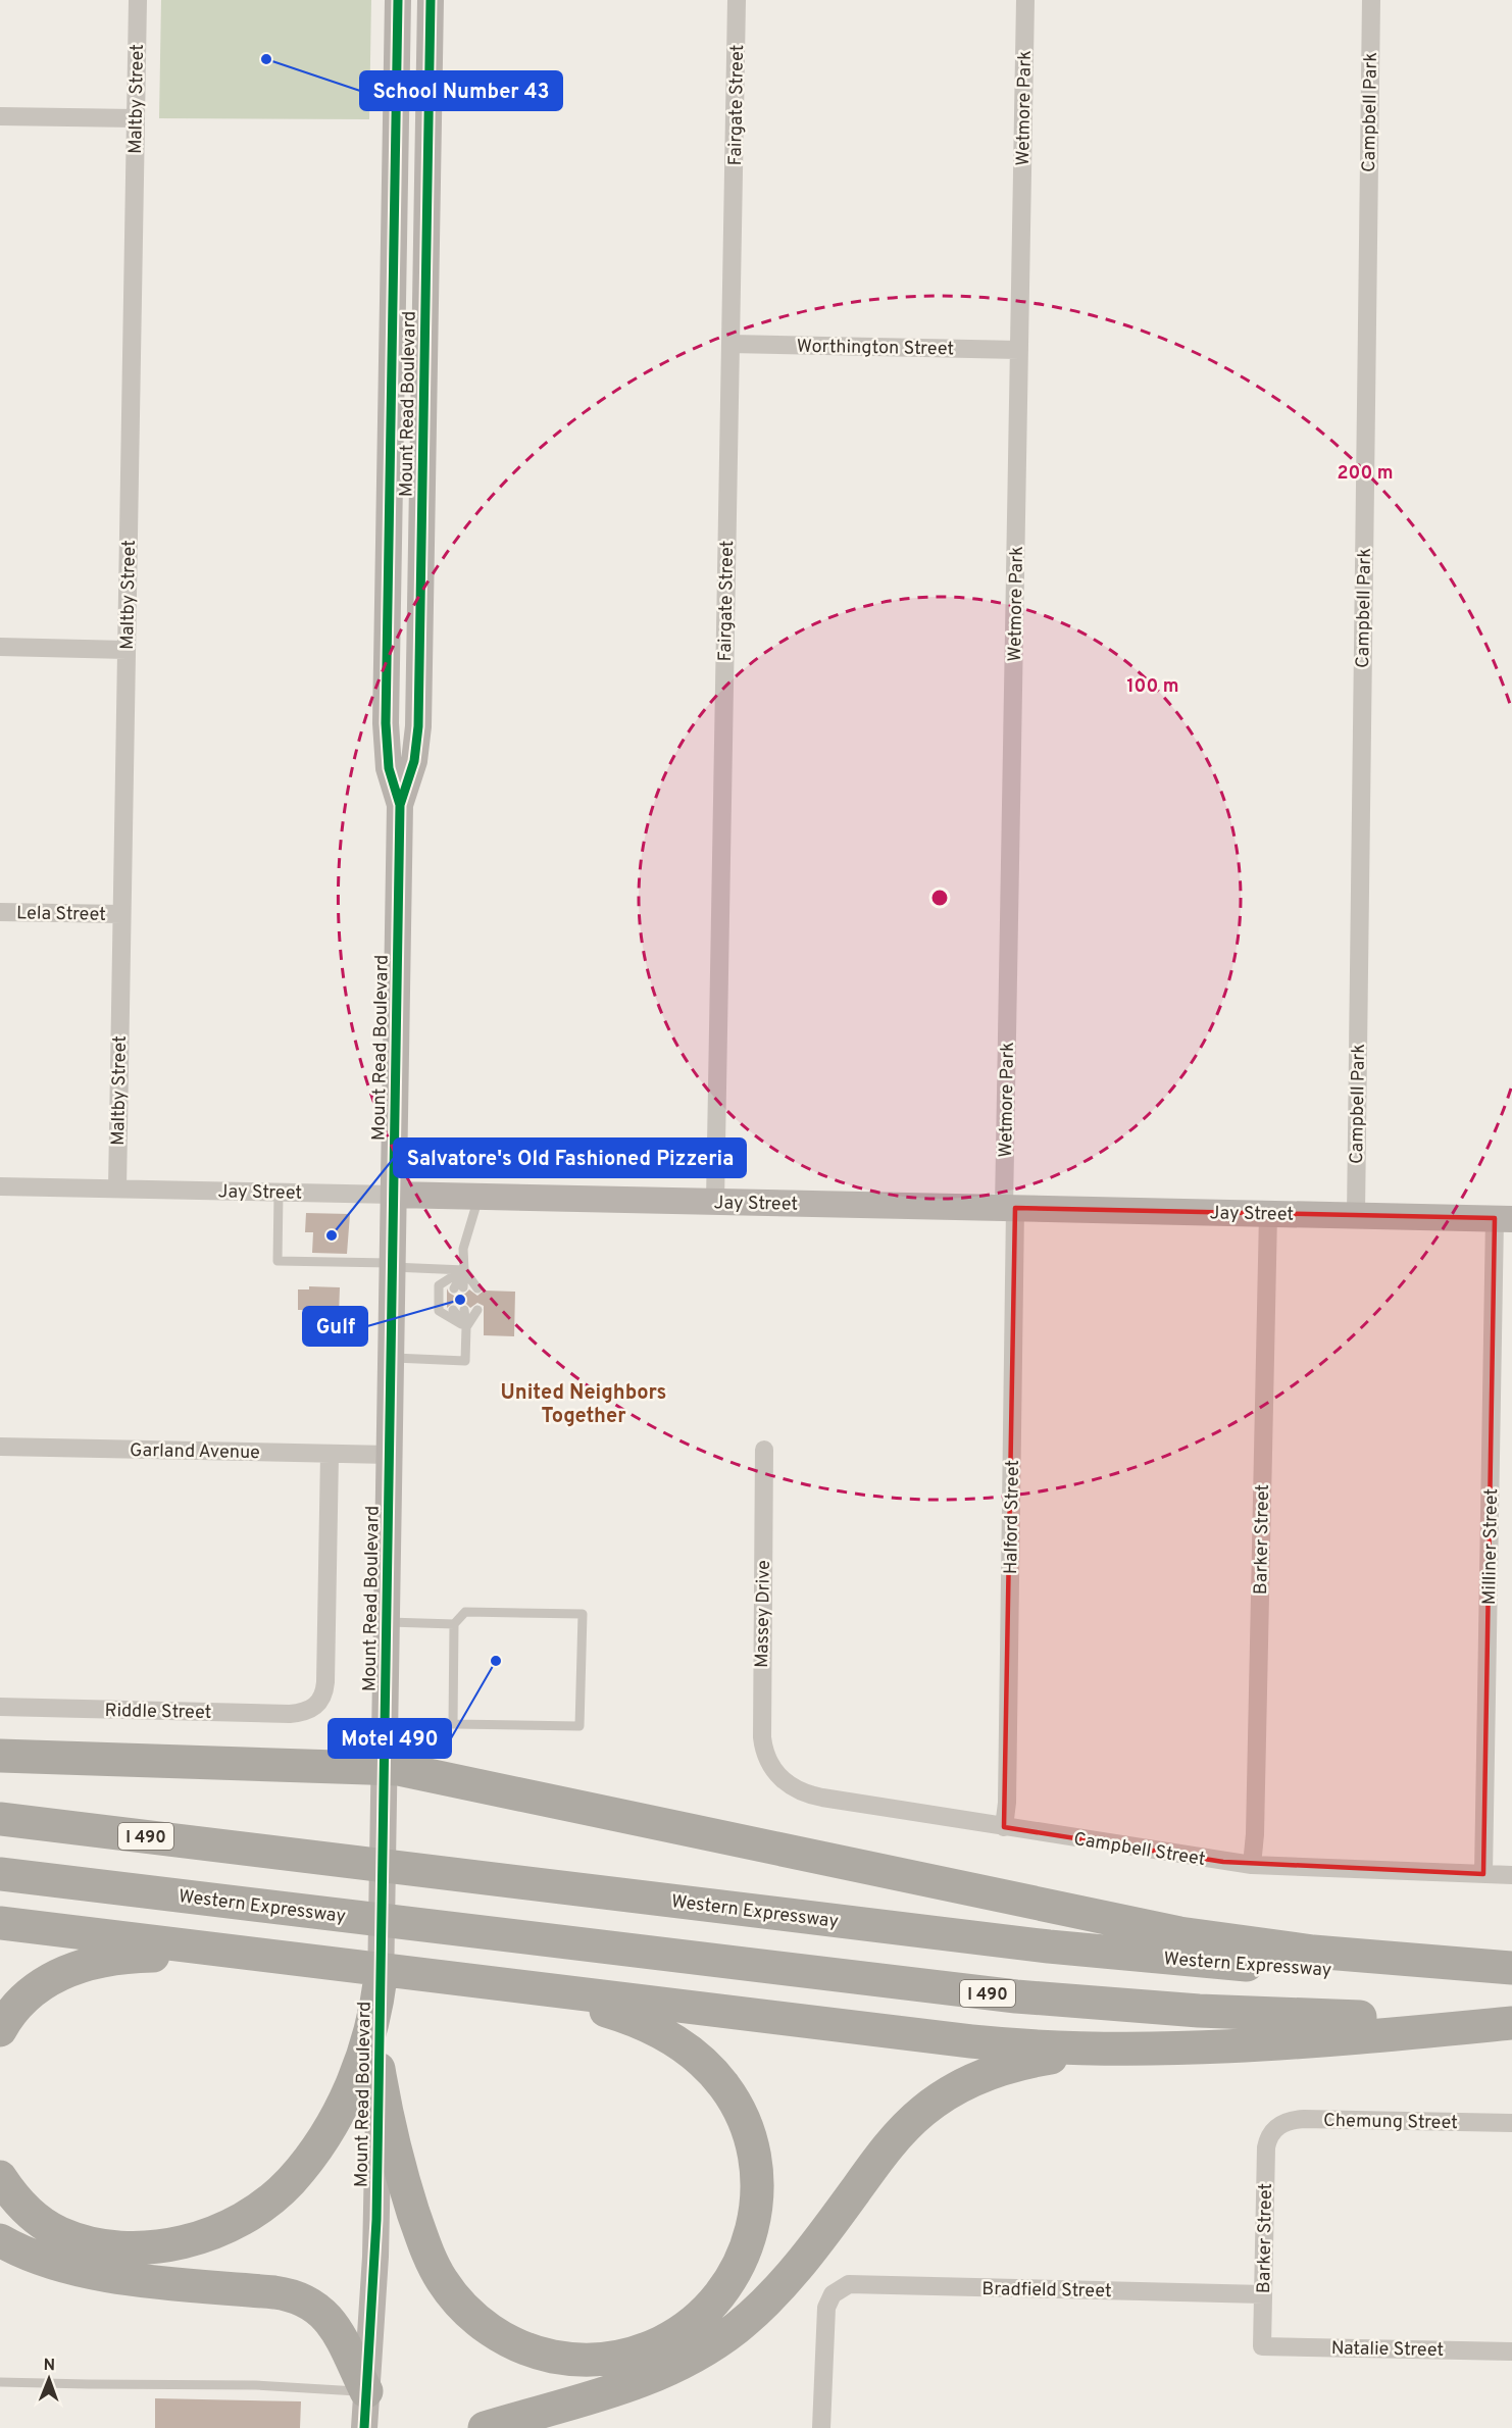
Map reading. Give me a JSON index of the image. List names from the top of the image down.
{
  "streets": {
    "highway": ["I 490", "Western Expressway"],
    "main road": ["Mount Read Boulevard", "Jay Street"],
    "street": [
      "Maltby Street",
      "Fairgate Street",
      "Wetmore Park",
      "Campbell Park",
      "Worthington Street",
      "Lela Street",
      "Garland Avenue",
      "Halford Street",
      "Barker Street",
      "Milliner Street",
      "Massey Drive",
      "Riddle Street",
      "Campbell Street",
      "Chemung Street",
      "Bradfield Street",
      "Natalie Street"
    ]
  },
  "crossings": [
    ["Maltby Street", "Lela Street"],
    ["Maltby Street", "Jay Street"],
    ["Fairgate Street", "Worthington Street"],
    ["Fairgate Street", "Jay Street"],
    ["Wetmore Park", "Worthington Street"],
    ["Wetmore Park", "Jay Street"],
    ["Wetmore Park", "Halford Street"],
    ["Campbell Park", "Jay Street"],
    ["Mount Read Boulevard", "Jay Street"],
    ["Mount Read Boulevard", "Garland Avenue"],
    ["Jay Street", "Halford Street"],
    ["Jay Street", "Barker Street"],
    ["Jay Street", "Milliner Street"],
    ["Garland Avenue", "Riddle Street"],
    ["Halford Street", "Campbell Street"],
    ["Barker Street", "Campbell Street"],
    ["Barker Street", "Chemung Street"],
    ["Barker Street", "Bradfield Street"],
    ["Barker Street", "Natalie Street"],
    ["Milliner Street", "Campbell Street"],
    ["Massey Drive", "Campbell Street"]
  ],
  "districts": ["United Neighbors Together"],
  "places": [
    "School Number 43",
    "Salvatore's Old Fashioned Pizzeria",
    "Gulf",
    "Motel 490"
  ],
  "north": "top",
  "rings": ["200 m", "100 m"]
}
